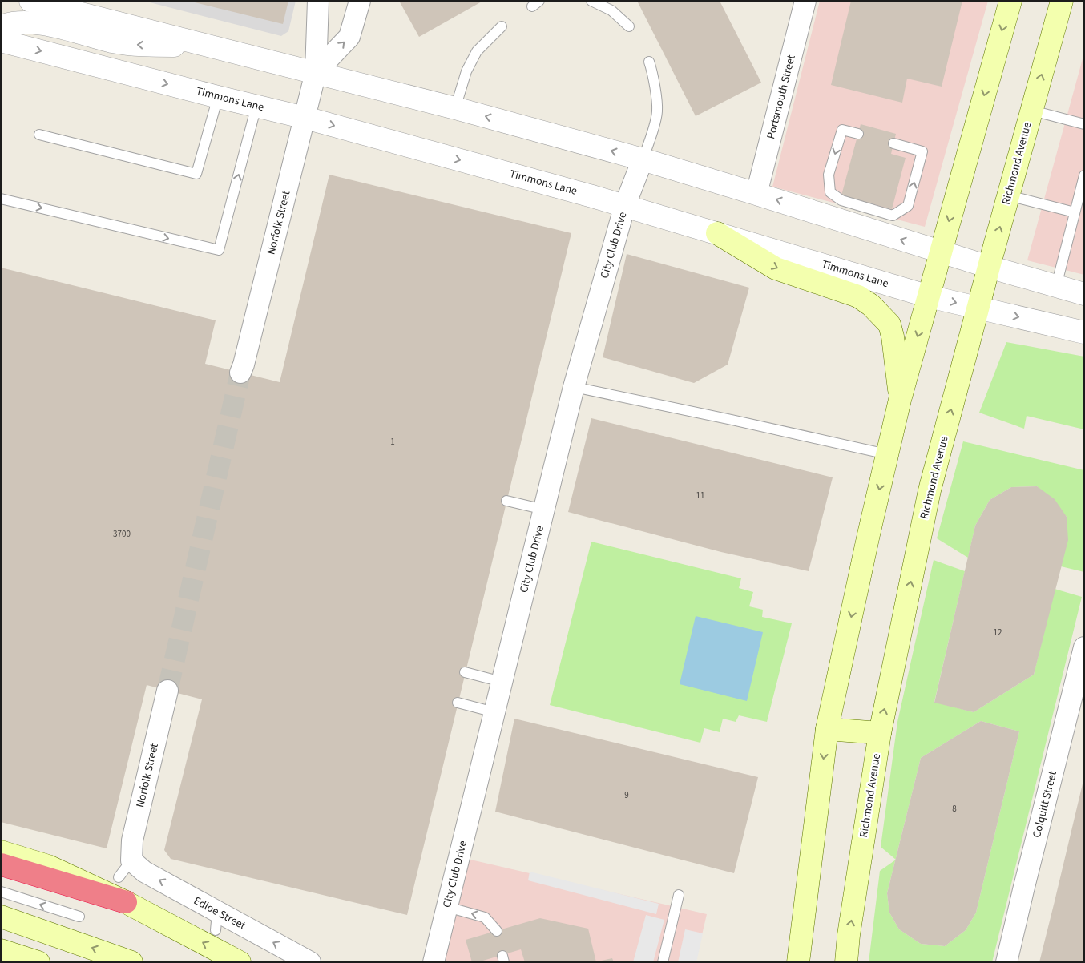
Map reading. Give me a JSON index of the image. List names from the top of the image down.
{
  "streets": {
    "main road": ["Richmond Avenue"],
    "street": [
      "Portsmouth Street",
      "Timmons Lane",
      "Norfolk Street",
      "City Club Drive",
      "Colquitt Street",
      "Edloe Street"
    ]
  },
  "crossings": [
    ["Timmons Lane", "Richmond Avenue"],
    ["Timmons Lane", "Norfolk Street"],
    ["Timmons Lane", "City Club Drive"],
    ["Norfolk Street", "Edloe Street"]
  ],
  "one_way": ["Edloe Street"],
  "house_numbers": [
    "1",
    "11",
    "3700",
    "12",
    "9",
    "8"
  ]
}
